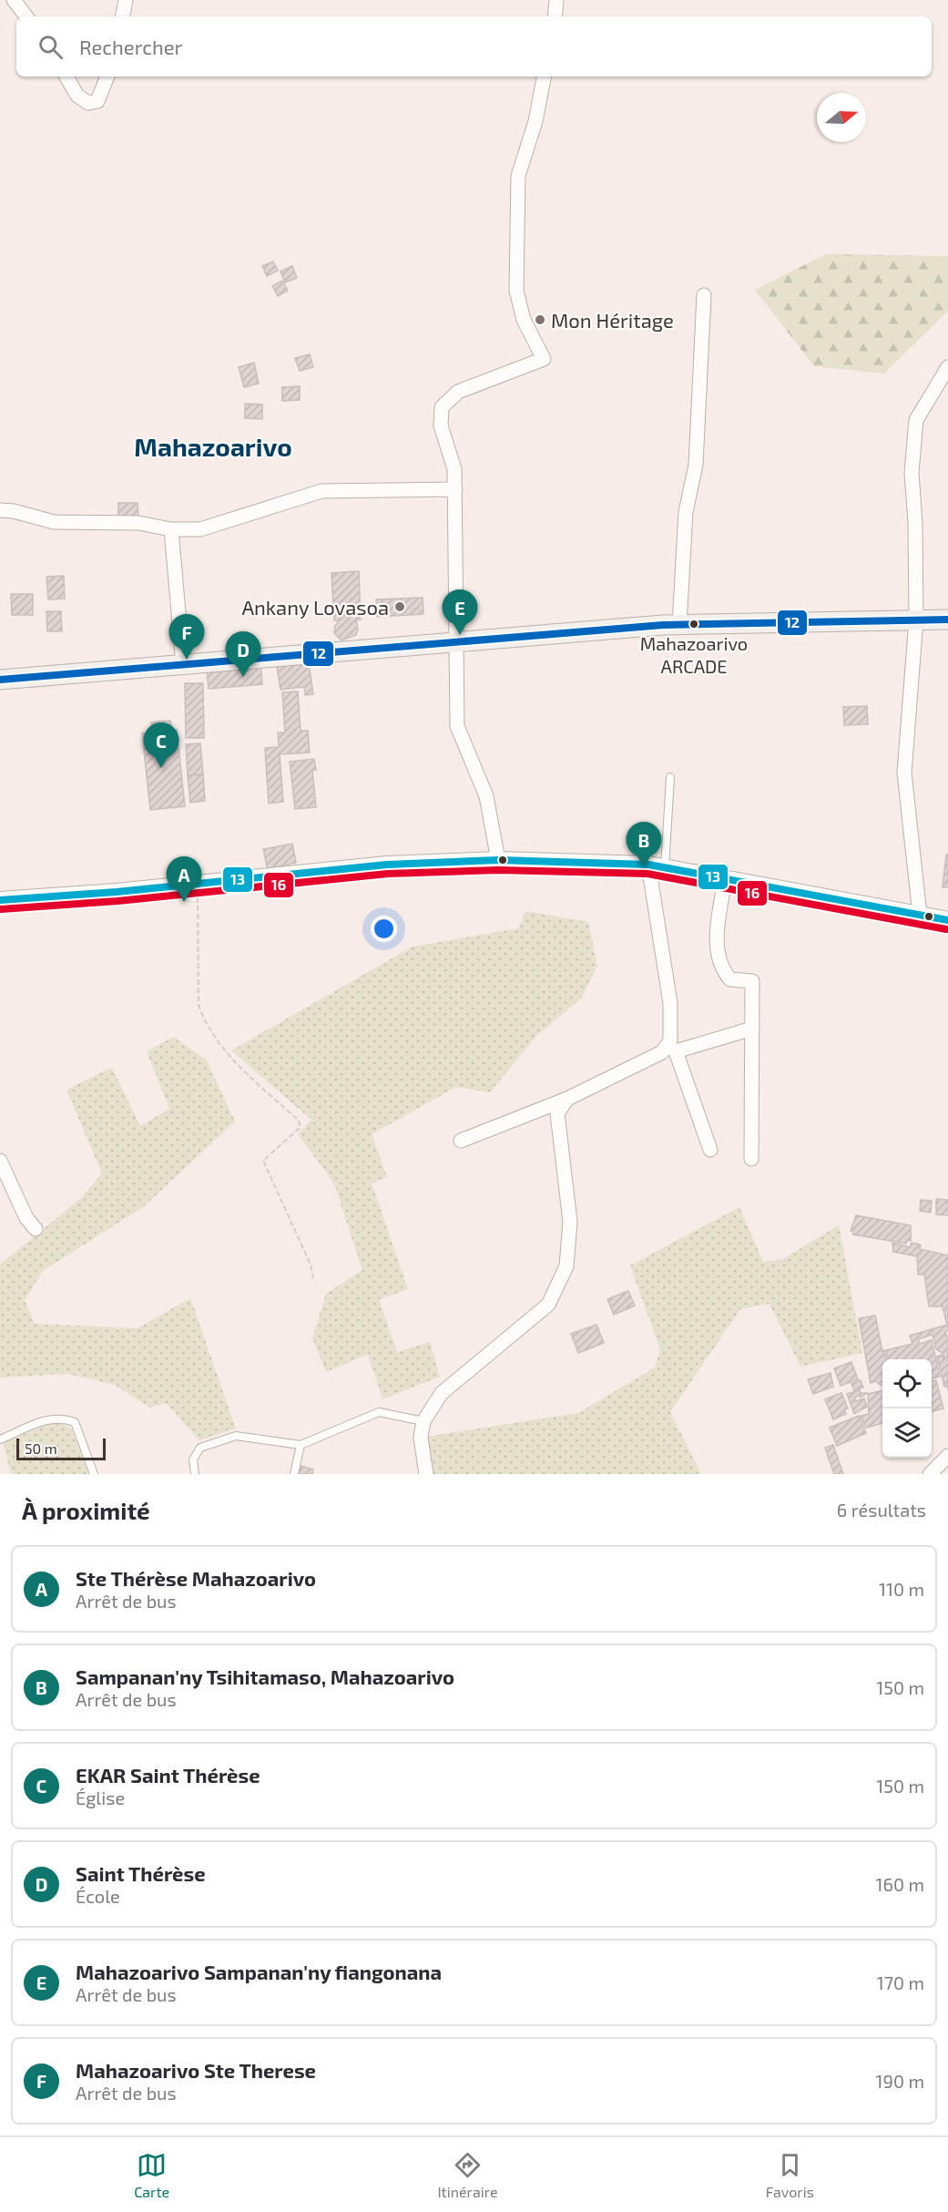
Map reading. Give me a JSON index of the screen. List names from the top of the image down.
{
  "districts": ["Mahazoarivo"],
  "places": ["Mon Héritage", "Ankany Lovasoa", "Mahazoarivo ARCADE"],
  "lines": ["transit line 12", "transit line 13", "transit line 16"],
  "scale_bar": "50 m",
  "north": "right",
  "page": {
    "search": "Rechercher",
    "pins": [
      "E",
      "F",
      "D",
      "C",
      "B",
      "A"
    ],
    "scale": "50 m",
    "heading": ["À proximité", "6 résultats"],
    "list": [
      {
        "mark": "A",
        "name": "Ste Thérèse Mahazoarivo",
        "note": "Arrêt de bus",
        "value": "110 m"
      },
      {
        "mark": "B",
        "name": "Sampanan'ny Tsihitamaso, Mahazoarivo",
        "note": "Arrêt de bus",
        "value": "150 m"
      },
      {
        "mark": "C",
        "name": "EKAR Saint Thérèse",
        "note": "Église",
        "value": "150 m"
      },
      {
        "mark": "D",
        "name": "Saint Thérèse",
        "note": "École",
        "value": "160 m"
      },
      {
        "mark": "E",
        "name": "Mahazoarivo Sampanan'ny fiangonana",
        "note": "Arrêt de bus",
        "value": "170 m"
      },
      {
        "mark": "F",
        "name": "Mahazoarivo Ste Therese",
        "note": "Arrêt de bus",
        "value": "190 m"
      }
    ],
    "nav": ["Carte", "Itinéraire", "Favoris"]
  }
}
